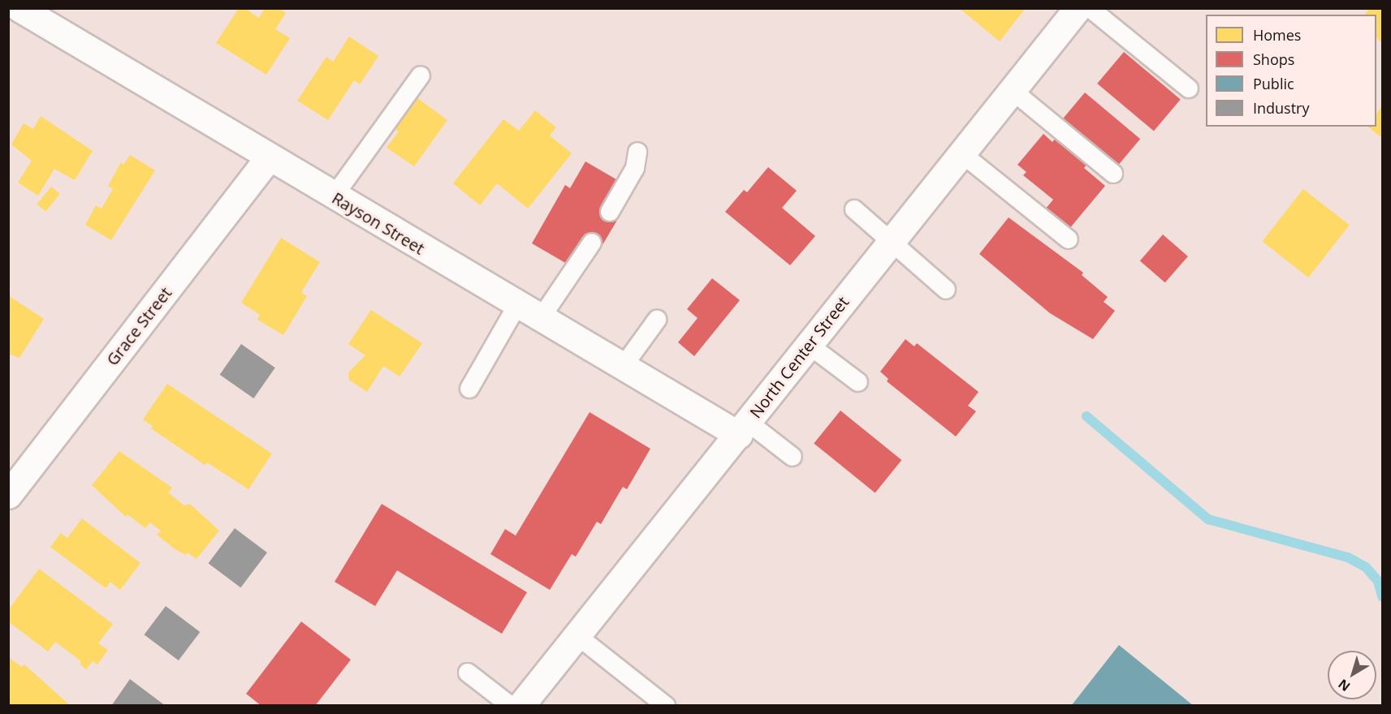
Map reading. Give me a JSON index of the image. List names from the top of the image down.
{
  "streets": {
    "street": ["Rayson Street", "Grace Street", "North Center Street"]
  },
  "crossings": [
    ["Rayson Street", "Grace Street"],
    ["Rayson Street", "North Center Street"]
  ],
  "legend": [
    "Homes",
    "Shops",
    "Public",
    "Industry"
  ],
  "north": "bottom left"
}
